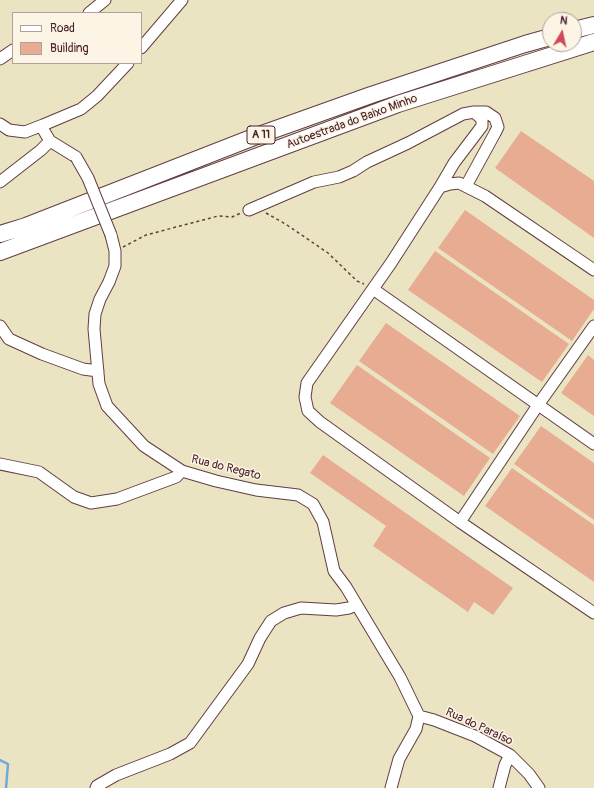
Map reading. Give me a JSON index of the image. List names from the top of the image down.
{
  "streets": {
    "highway": ["Autoestrada do Baixo Minho", "A 11"],
    "street": ["Rua do Regato", "Rua do Paraíso"]
  },
  "crossings": [
    ["Rua do Regato", "Rua do Paraíso"]
  ],
  "legend": ["Road", "Building"],
  "north": "top"
}
